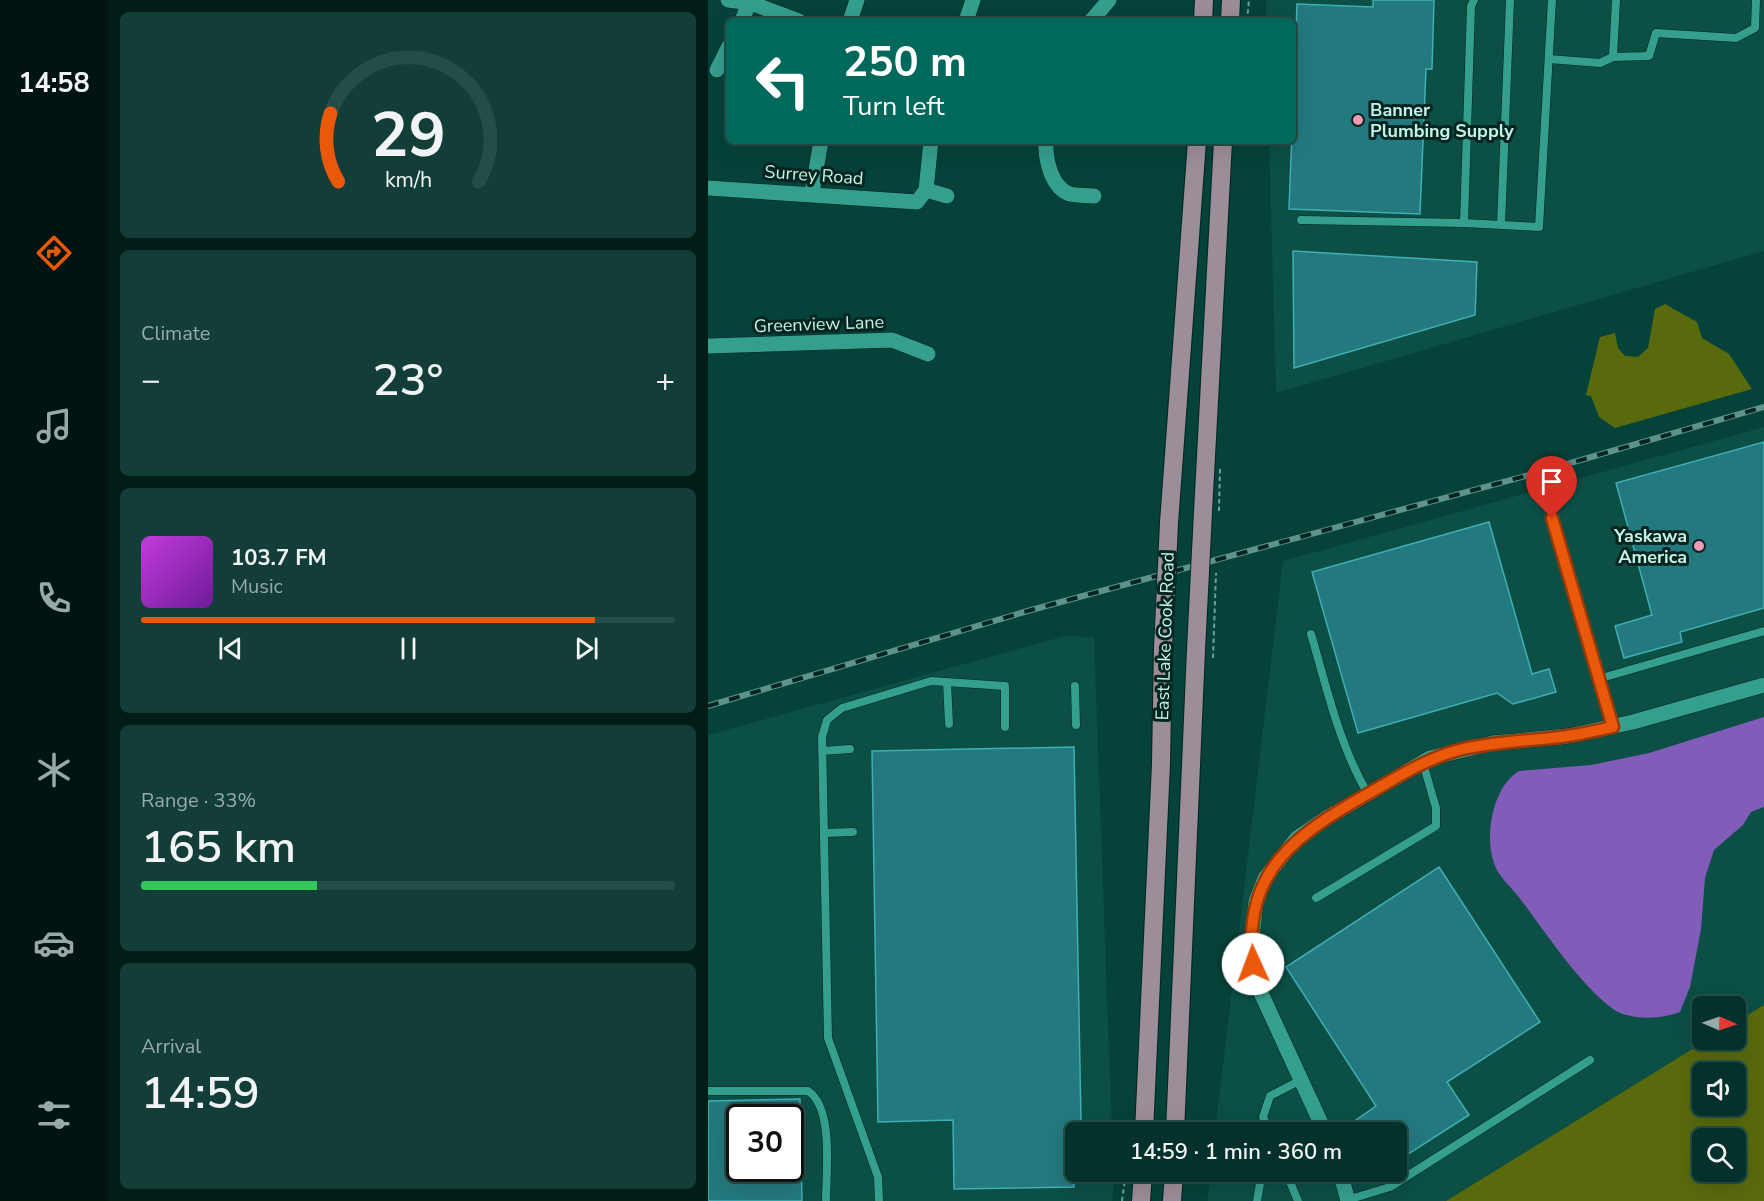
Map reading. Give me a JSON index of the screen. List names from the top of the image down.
{
  "streets": {
    "main road": ["East Lake Cook Road"],
    "street": ["Surrey Road", "Greenview Lane"]
  },
  "places": ["Banner Plumbing Supply", "Yaskawa America"],
  "north": "right",
  "page": {
    "tabs": "14:58",
    "turn": ["250 m", "Turn left"],
    "tile": [
      "Climate",
      ["Range · 33%", "165 km"],
      ["Arrival", "14:59"]
    ],
    "heat": ["−", "23°", "+"],
    "song": ["103.7 FM", "Music"],
    "limit": "30",
    "trip": "14:59 · 1 min · 360 m",
    "gauge": ["29", "km/h"]
  }
}
